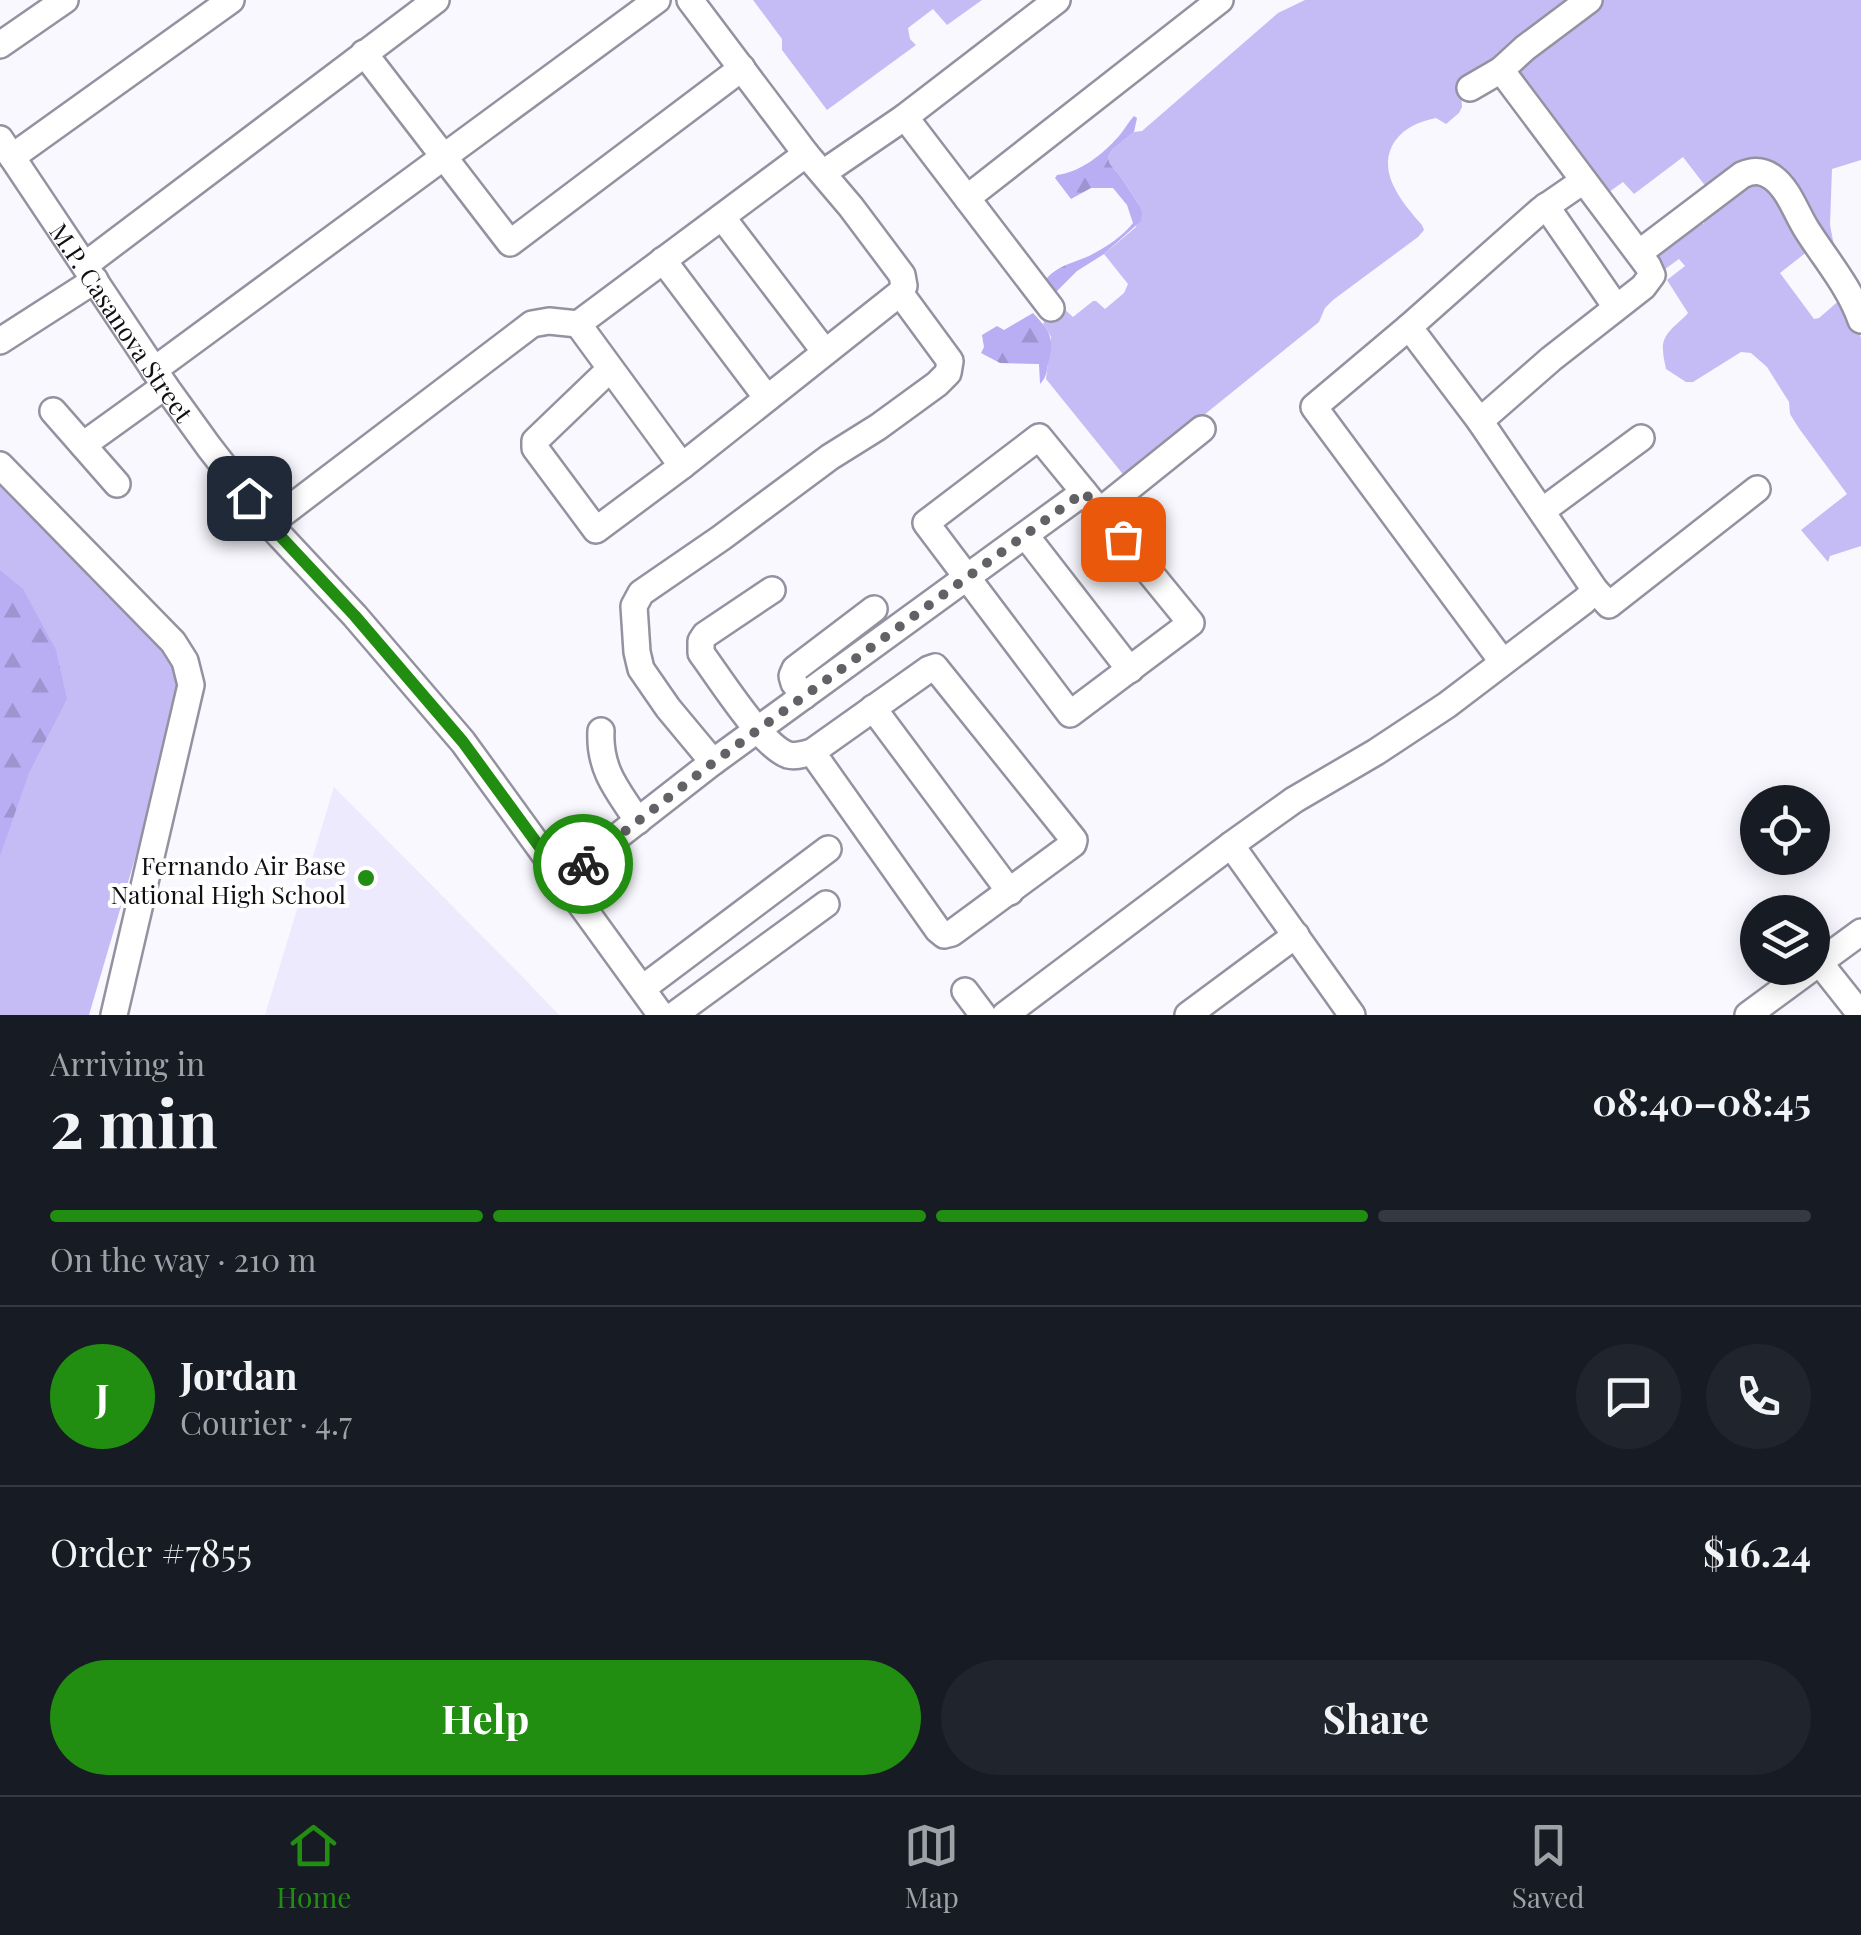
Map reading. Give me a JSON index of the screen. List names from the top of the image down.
{
  "streets": {
    "street": ["M.P. Casanova Street"]
  },
  "places": ["Fernando Air Base National High School"],
  "page": {
    "heading": ["2 min", "Arriving in", "08:40–08:45"],
    "panel": [
      "Jordan",
      "Courier · 4.7",
      "Order #7855",
      "$16.24"
    ],
    "bar": "On the way · 210 m",
    "round": "J",
    "buttons": ["Help", "Share"],
    "tabs": ["Home", "Map", "Saved"]
  }
}
